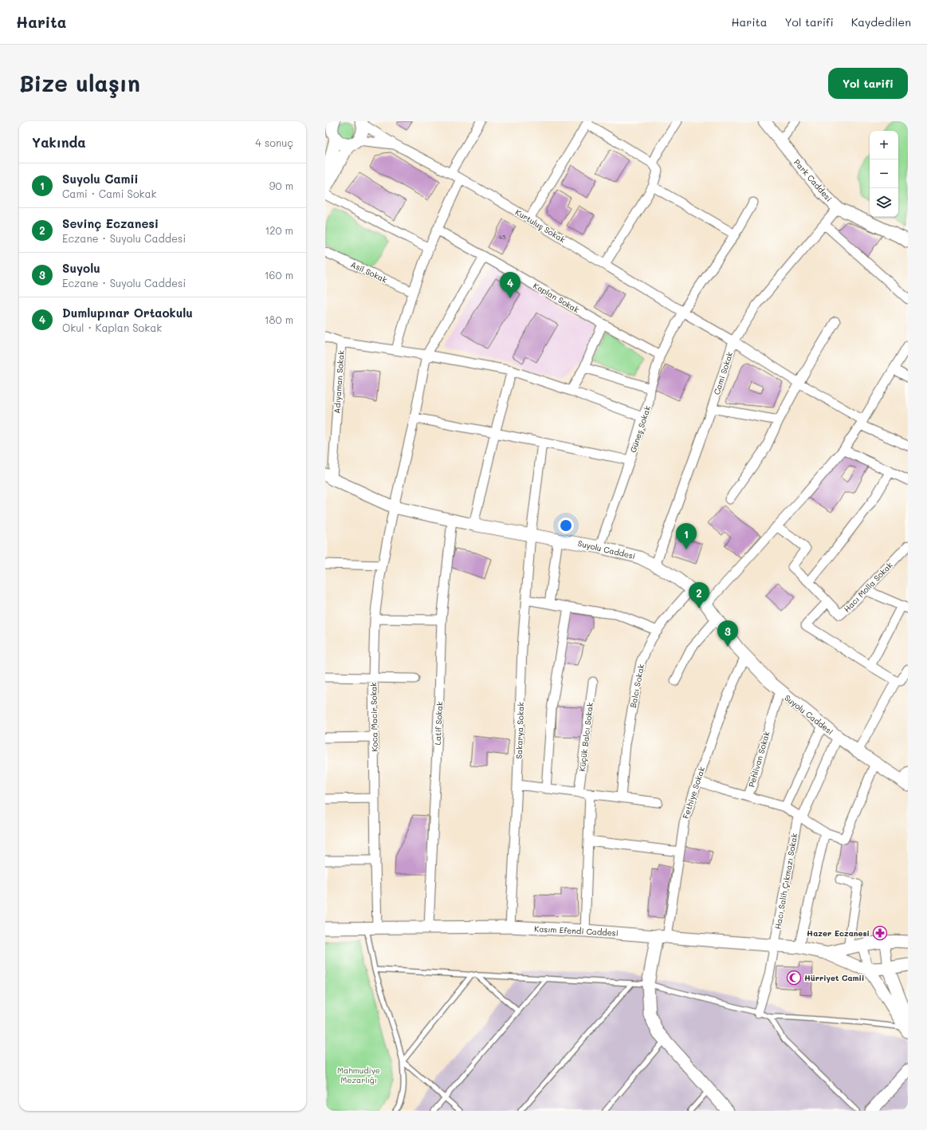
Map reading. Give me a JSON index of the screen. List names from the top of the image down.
{
  "streets": {
    "street": [
      "Park Caddesi",
      "Kurtuluş Sokak",
      "Asil Sokak",
      "Kaplan Sokak",
      "Cami Sokak",
      "Adıyaman Sokak",
      "Güneş Sokak",
      "Suyolu Caddesi",
      "Hacı Molla Sokak",
      "Balcı Sokak",
      "Koca Macir Sokak",
      "Latif Sokak",
      "Sakarya Sokak",
      "Küçük Balcı Sokak",
      "Pehlivan Sokak",
      "Fethiye Sokak",
      "Hacı Salih Çıkmazı Sokak",
      "Kasım Efendi Caddesi"
    ]
  },
  "crossings": [
    ["Park Caddesi", "Cami Sokak"],
    ["Kurtuluş Sokak", "Cami Sokak"],
    ["Kurtuluş Sokak", "Güneş Sokak"],
    ["Kaplan Sokak", "Güneş Sokak"],
    ["Kaplan Sokak", "Koca Macir Sokak"],
    ["Cami Sokak", "Suyolu Caddesi"],
    ["Adıyaman Sokak", "Suyolu Caddesi"],
    ["Güneş Sokak", "Suyolu Caddesi"],
    ["Suyolu Caddesi", "Balcı Sokak"],
    ["Suyolu Caddesi", "Koca Macir Sokak"],
    ["Suyolu Caddesi", "Latif Sokak"],
    ["Suyolu Caddesi", "Sakarya Sokak"],
    ["Suyolu Caddesi", "Pehlivan Sokak"],
    ["Suyolu Caddesi", "Fethiye Sokak"],
    ["Suyolu Caddesi", "Hacı Salih Çıkmazı Sokak"],
    ["Koca Macir Sokak", "Kasım Efendi Caddesi"],
    ["Latif Sokak", "Kasım Efendi Caddesi"],
    ["Sakarya Sokak", "Kasım Efendi Caddesi"],
    ["Pehlivan Sokak", "Fethiye Sokak"],
    ["Fethiye Sokak", "Kasım Efendi Caddesi"],
    ["Hacı Salih Çıkmazı Sokak", "Kasım Efendi Caddesi"]
  ],
  "parks": ["Mahmudiye Mezarlığı"],
  "places": {
    "pharmacy": ["Hazer Eczanesi"],
    "mosque": ["Hürriyet Camii"]
  },
  "house_numbers": ["45"],
  "page": {
    "header": "Harita",
    "nav": ["Harita", "Yol tarifi", "Kaydedilen"],
    "buttons": "Yol tarifi",
    "title": "Bize ulaşın",
    "heading": ["Yakında", "4 sonuç"],
    "map_buttons": ["+", "−"],
    "list": [
      {
        "mark": "1",
        "name": "Suyolu Camii",
        "note": "Cami · Cami Sokak",
        "value": "90 m"
      },
      {
        "mark": "2",
        "name": "Sevinç Eczanesi",
        "note": "Eczane · Suyolu Caddesi",
        "value": "120 m"
      },
      {
        "mark": "3",
        "name": "Suyolu",
        "note": "Eczane · Suyolu Caddesi",
        "value": "160 m"
      },
      {
        "mark": "4",
        "name": "Dumlupınar Ortaokulu",
        "note": "Okul · Kaplan Sokak",
        "value": "180 m"
      }
    ],
    "pins": [
      "4",
      "1",
      "2",
      "3"
    ]
  }
}
